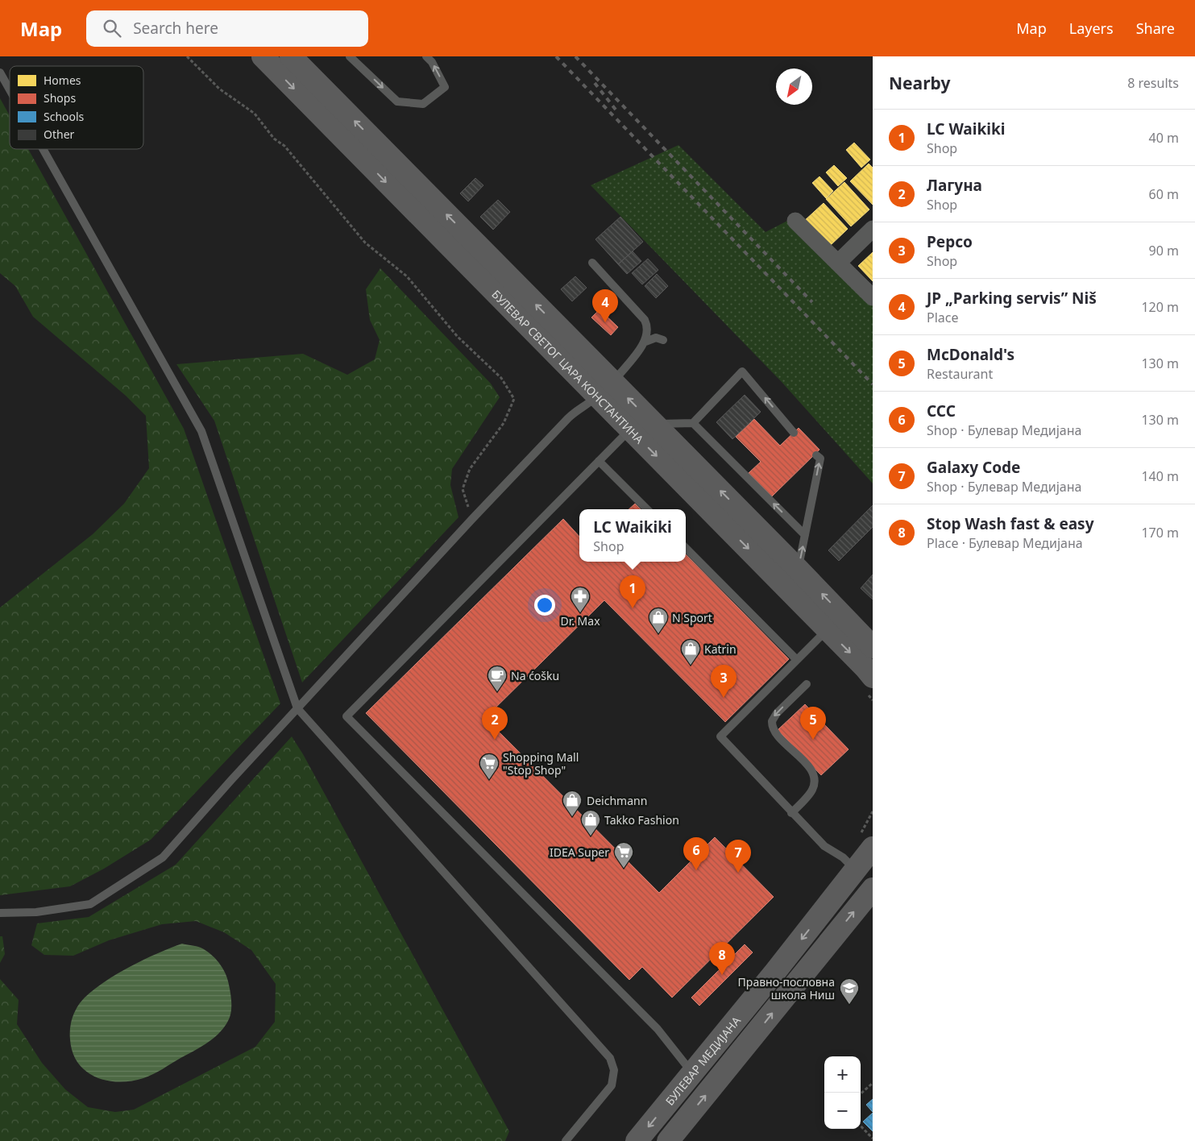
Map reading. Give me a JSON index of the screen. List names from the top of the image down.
{
  "streets": {
    "main road": ["БУЛЕВАР СВЕТОГ ЦАРА КОНСТАНТИНА", "БУЛЕВАР МЕДИЈАНА"]
  },
  "places": {
    "pharmacy": ["Dr. Max"],
    "shop": [
      "N Sport",
      "Katrin",
      "Deichmann",
      "Takko Fashion"
    ],
    "cafe": ["Na ćošku"],
    "supermarket": ["Shopping Mall \"Stop Shop\"", "IDEA Super"],
    "school or university": ["Правно-пословна школа Ниш"]
  },
  "legend": [
    "Homes",
    "Shops",
    "Schools",
    "Other"
  ],
  "north": "bottom left",
  "page": {
    "header": "Map",
    "search": "Search here",
    "nav": ["Map", "Layers", "Share"],
    "heading": ["Nearby", "8 results"],
    "list": [
      {
        "mark": "1",
        "name": "LC Waikiki",
        "note": "Shop",
        "value": "40 m"
      },
      {
        "mark": "2",
        "name": "Лагуна",
        "note": "Shop",
        "value": "60 m"
      },
      {
        "mark": "3",
        "name": "Pepco",
        "note": "Shop",
        "value": "90 m"
      },
      {
        "mark": "4",
        "name": "JP „Parking servis” Niš",
        "note": "Place",
        "value": "120 m"
      },
      {
        "mark": "5",
        "name": "McDonald's",
        "note": "Restaurant",
        "value": "130 m"
      },
      {
        "mark": "6",
        "name": "CCC",
        "note": "Shop · Булевар Медијана",
        "value": "130 m"
      },
      {
        "mark": "7",
        "name": "Galaxy Code",
        "note": "Shop · Булевар Медијана",
        "value": "140 m"
      },
      {
        "mark": "8",
        "name": "Stop Wash fast & easy",
        "note": "Place · Булевар Медијана",
        "value": "170 m"
      }
    ],
    "pins": [
      "4",
      "1",
      "3",
      "2",
      "5",
      "6",
      "7",
      "8"
    ],
    "popup": ["LC Waikiki", "Shop"],
    "map_buttons": ["+", "−"]
  }
}
